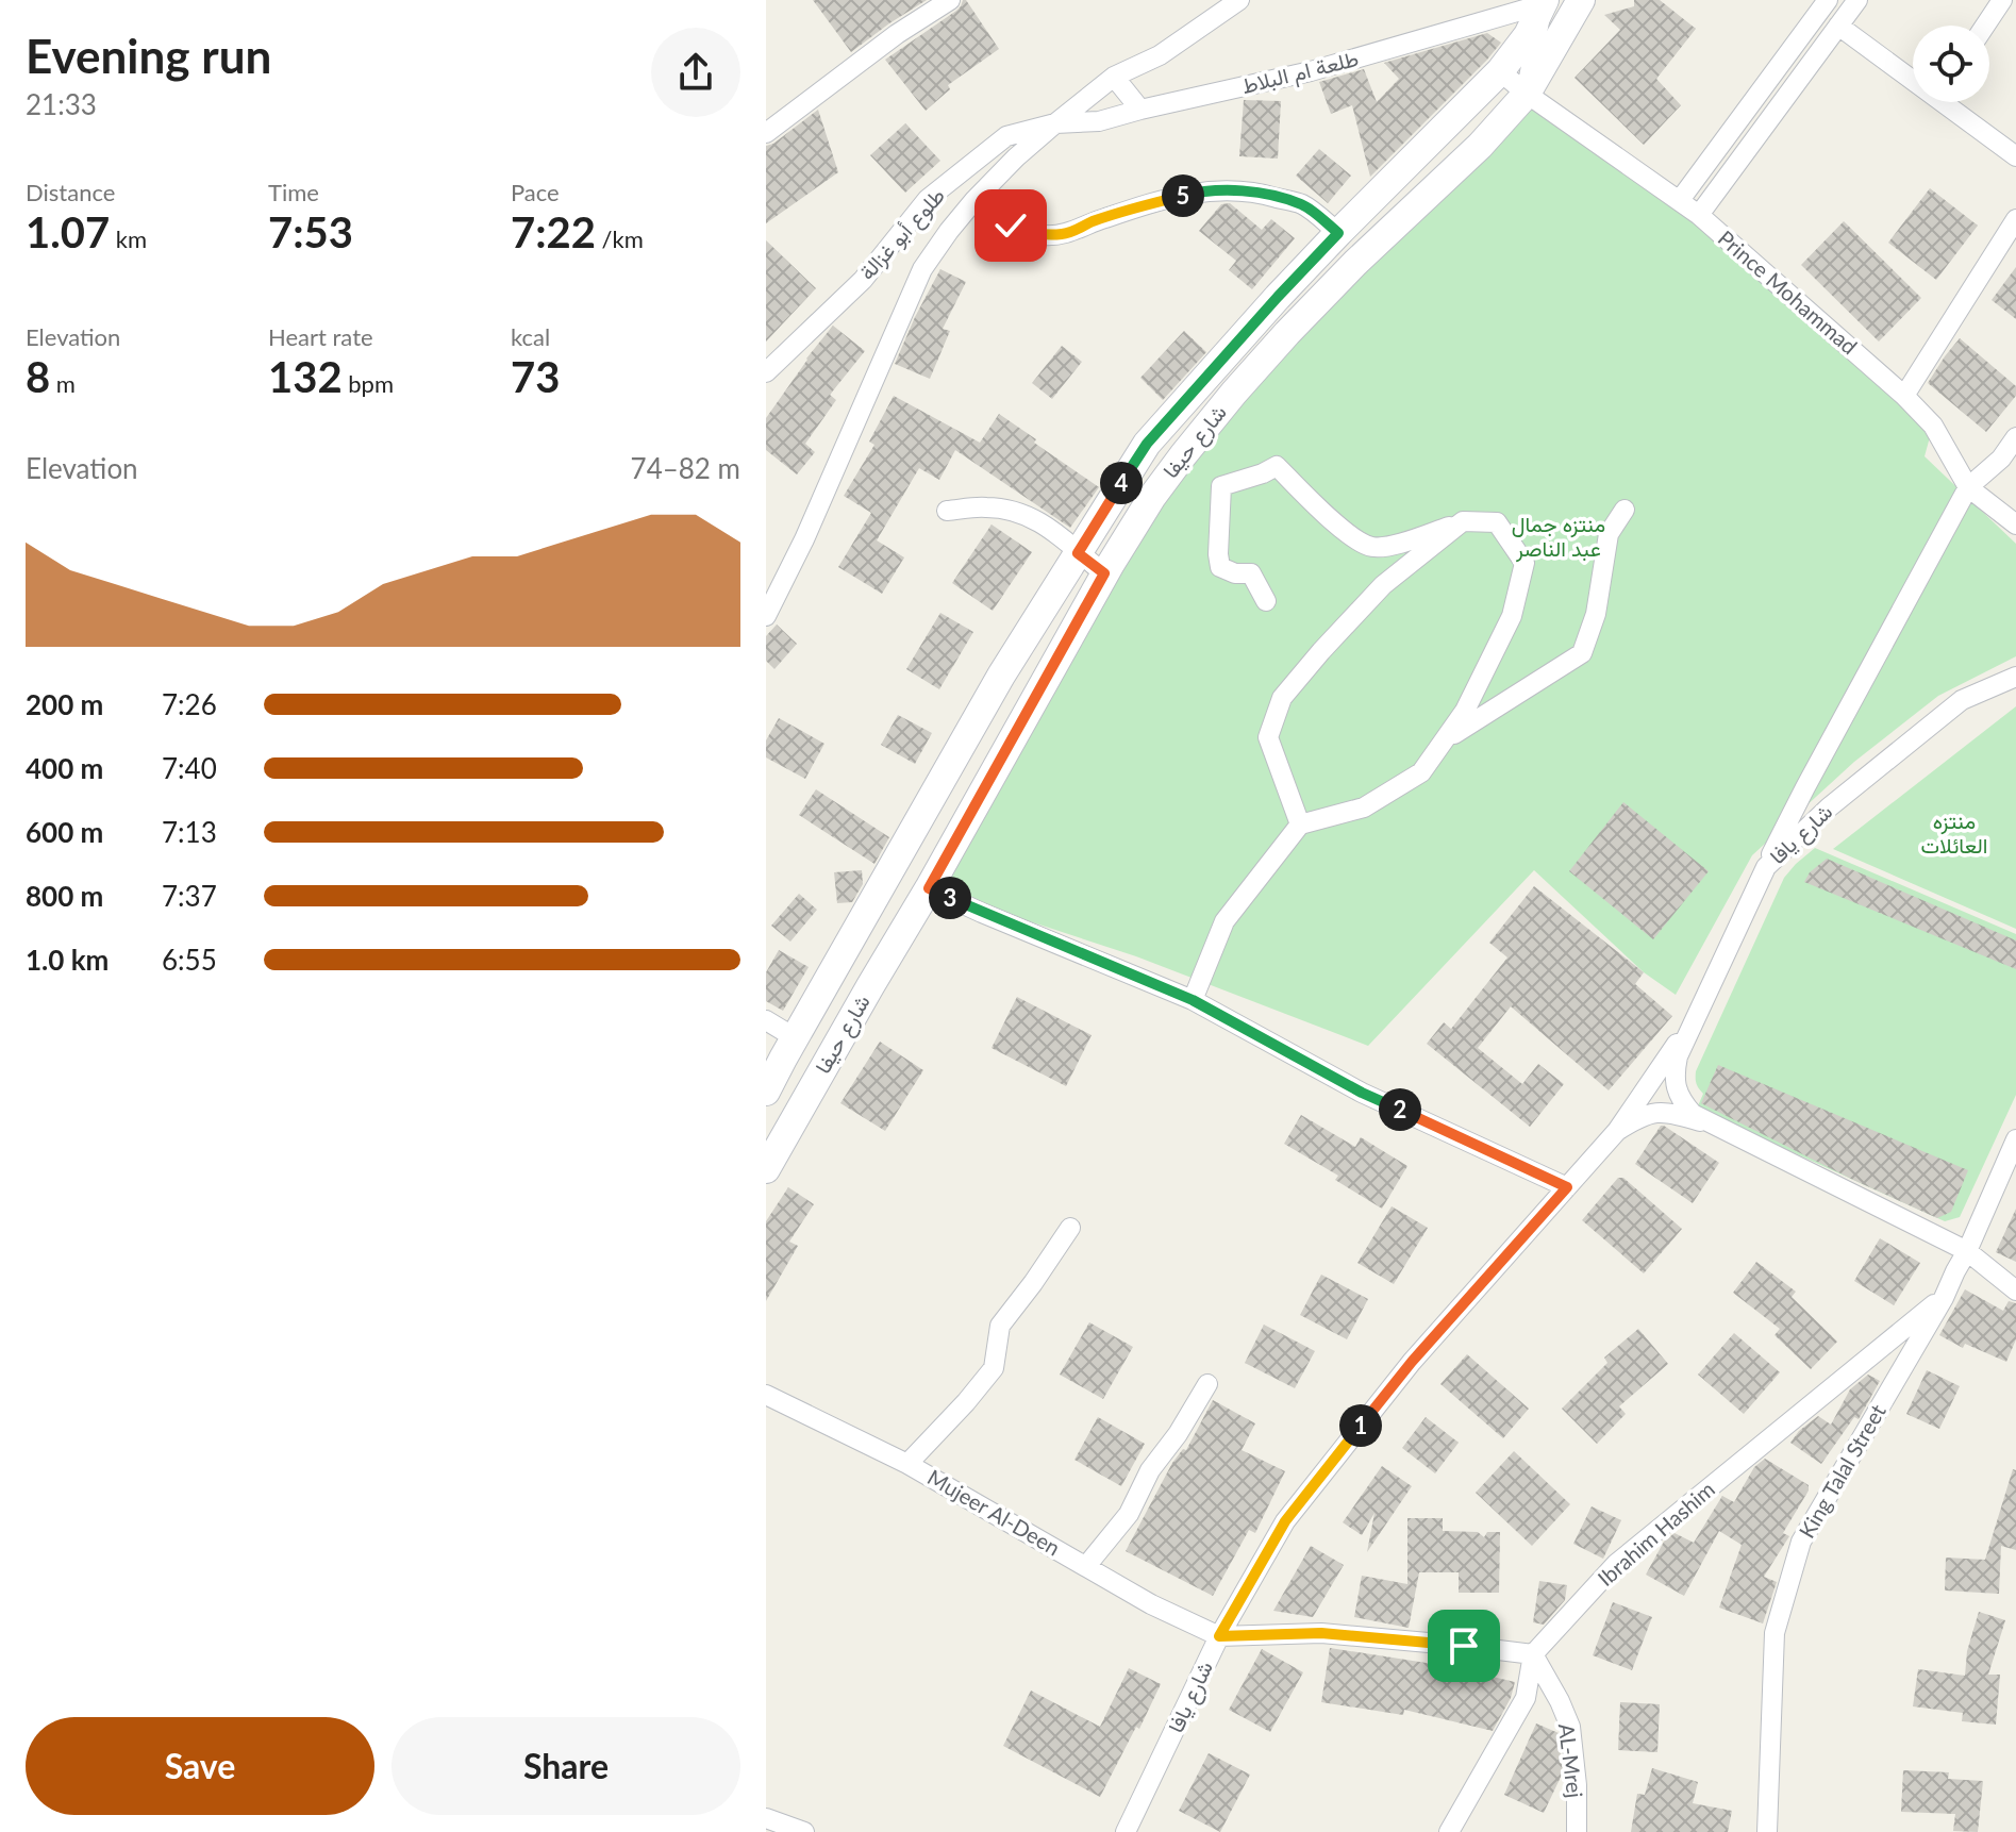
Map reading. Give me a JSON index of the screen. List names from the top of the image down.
{
  "streets": {
    "main road": ["شارع حيفا"],
    "street": [
      "طلعة ام البلاط",
      "طلوع أبو غزالة",
      "Prince Mohammad",
      "شارع يافا",
      "King Talal Street",
      "Mujeer Al-Deen",
      "Ibrahim Hashim",
      "AL-Mrej"
    ]
  },
  "crossings": [
    ["طلعة ام البلاط", "طلوع أبو غزالة"],
    ["طلعة ام البلاط", "شارع حيفا"],
    ["Prince Mohammad", "شارع حيفا"],
    ["شارع يافا", "Mujeer Al-Deen"],
    ["King Talal Street", "Ibrahim Hashim"],
    ["Ibrahim Hashim", "AL-Mrej"]
  ],
  "parks": ["منتزه جمال عبد الناصر", "منتزه العائلات"],
  "page": {
    "heading": ["Evening run", "21:33"],
    "stats": [
      ["Distance", "1.07 km"],
      ["Time", "7:53"],
      ["Pace", "7:22 /km"],
      ["Elevation", "8 m"],
      ["Heart rate", "132 bpm"],
      ["kcal", "73"]
    ],
    "pins": [
      "5",
      "4",
      "3",
      "2",
      "1"
    ],
    "chart": ["Elevation", "74–82 m"],
    "list": [
      {
        "name": "200 m",
        "note": "7:26"
      },
      {
        "name": "400 m",
        "note": "7:40"
      },
      {
        "name": "600 m",
        "note": "7:13"
      },
      {
        "name": "800 m",
        "note": "7:37"
      },
      {
        "name": "1.0 km",
        "note": "6:55"
      }
    ],
    "buttons": ["Save", "Share"]
  }
}
